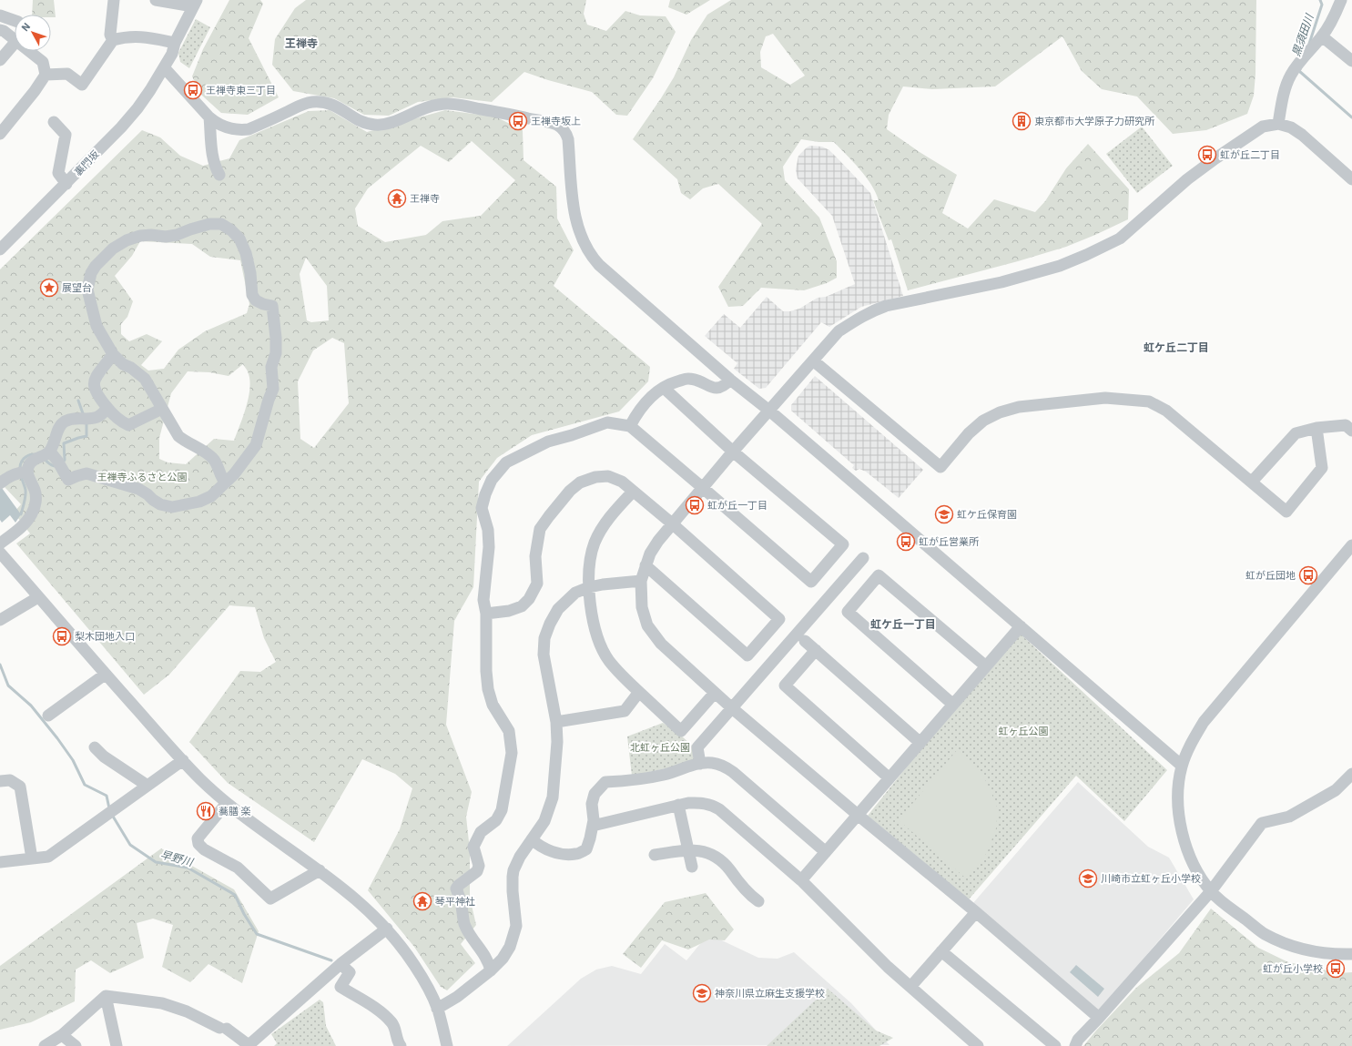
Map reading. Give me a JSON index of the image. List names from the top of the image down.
{
  "streets": {
    "street": ["裏門坂"]
  },
  "districts": ["王禅寺", "虹ケ丘二丁目", "虹ケ丘一丁目"],
  "water": ["黒須田川", "早野川"],
  "parks": ["王禅寺ふるさと公園", "虹ヶ丘公園", "北虹ヶ丘公園"],
  "places": {
    "bus stop": [
      "王禅寺東三丁目",
      "王禅寺坂上",
      "虹が丘二丁目",
      "虹が丘一丁目",
      "虹が丘営業所",
      "虹が丘団地",
      "梨木団地入口",
      "虹が丘小学校"
    ],
    "building": ["東京都市大学原子力研究所"],
    "temple": ["王禅寺", "琴平神社"],
    "place": ["展望台"],
    "school or university": ["虹ケ丘保育園", "川崎市立虹ヶ丘小学校", "神奈川県立麻生支援学校"],
    "restaurant": ["蕎膳 楽"]
  },
  "north": "top left"
}
